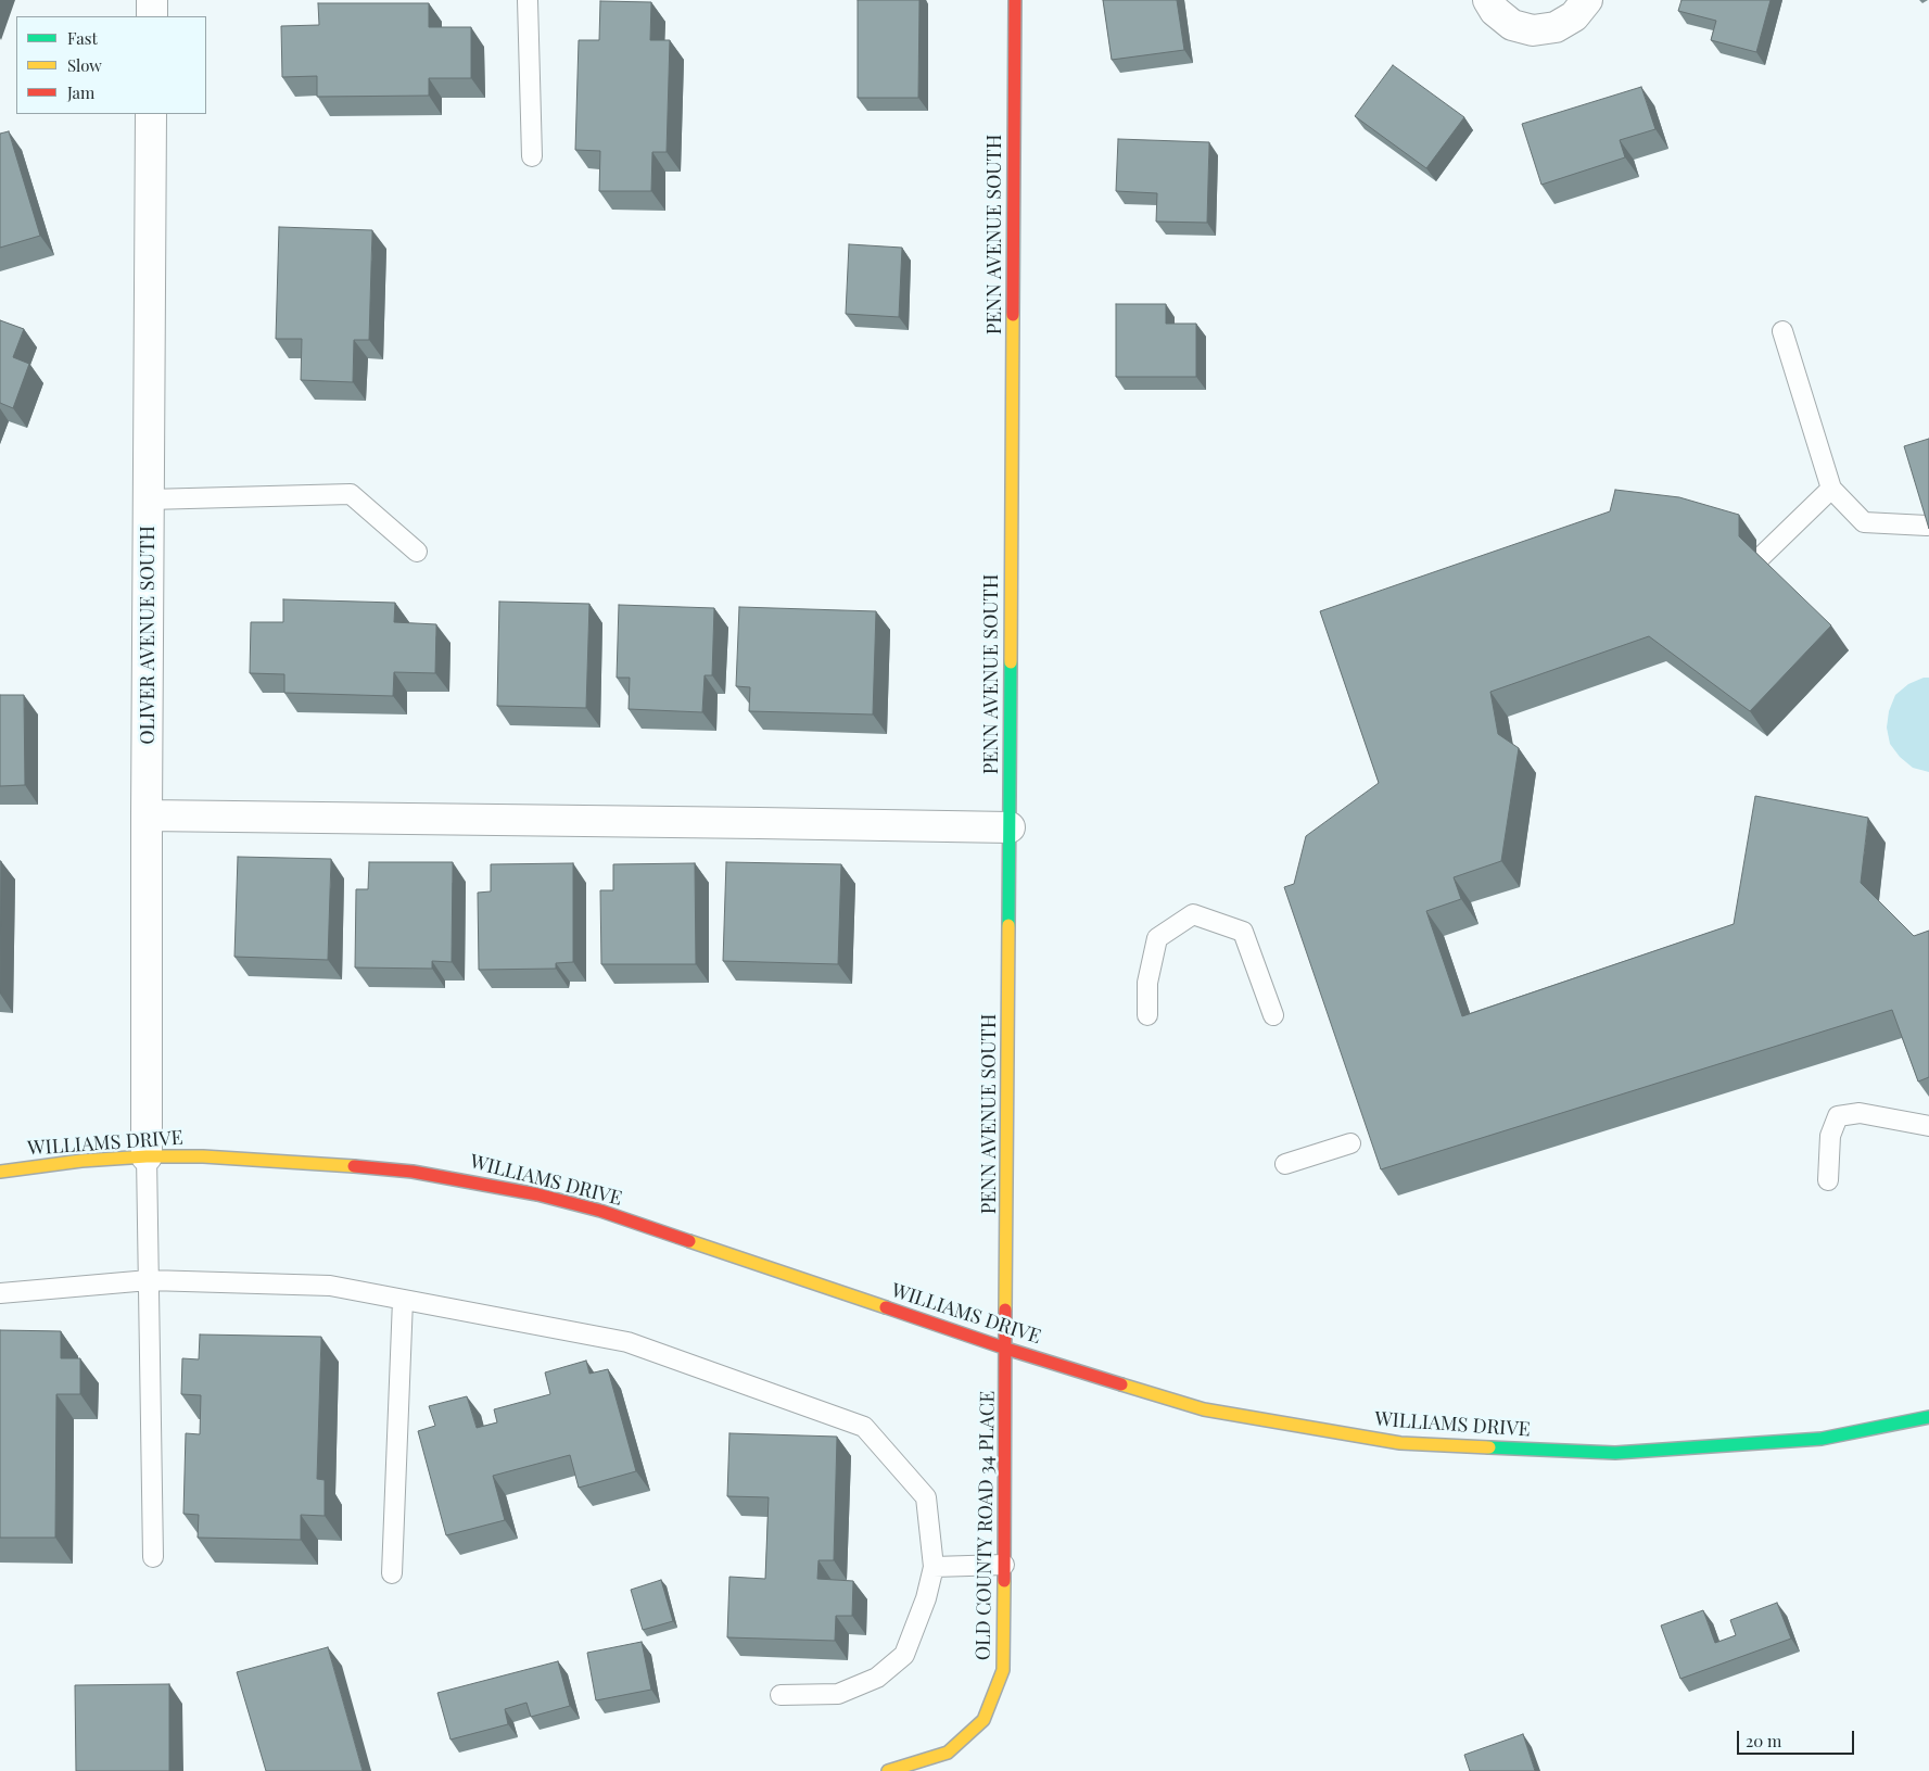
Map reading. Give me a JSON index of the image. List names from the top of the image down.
{
  "streets": {
    "main road": ["PENN AVENUE SOUTH", "WILLIAMS DRIVE", "OLD COUNTY ROAD 34 PLACE"],
    "street": ["OLIVER AVENUE SOUTH"]
  },
  "crossings": [
    ["PENN AVENUE SOUTH", "WILLIAMS DRIVE"],
    ["PENN AVENUE SOUTH", "OLD COUNTY ROAD 34 PLACE"],
    ["OLIVER AVENUE SOUTH", "WILLIAMS DRIVE"],
    ["WILLIAMS DRIVE", "OLD COUNTY ROAD 34 PLACE"]
  ],
  "legend": ["Fast", "Slow", "Jam"],
  "scale_bar": "20 m"
}
